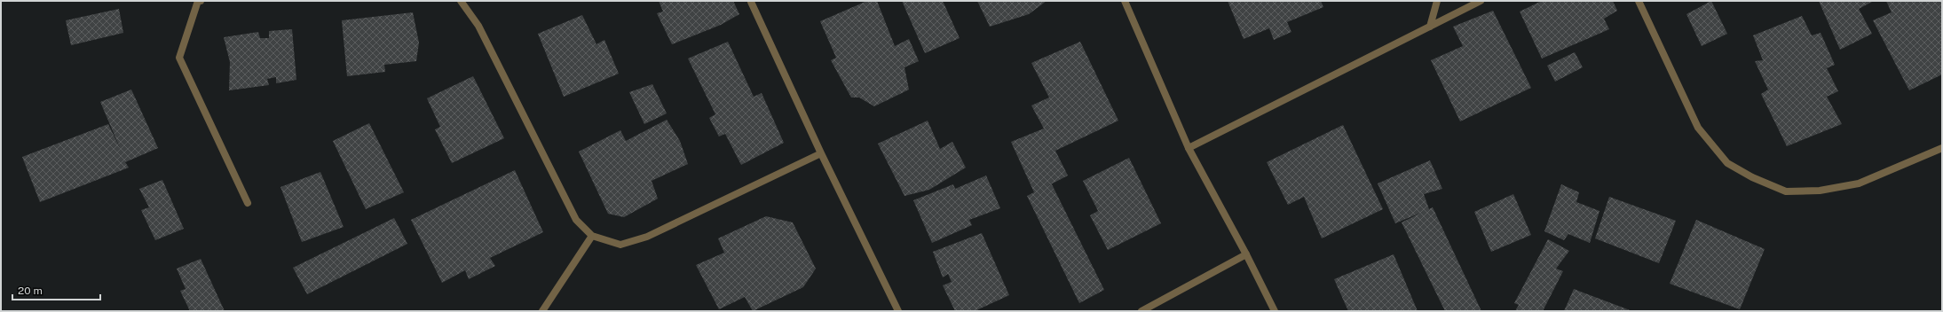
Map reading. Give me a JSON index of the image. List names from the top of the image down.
{
  "scale_bar": "20 m"
}
